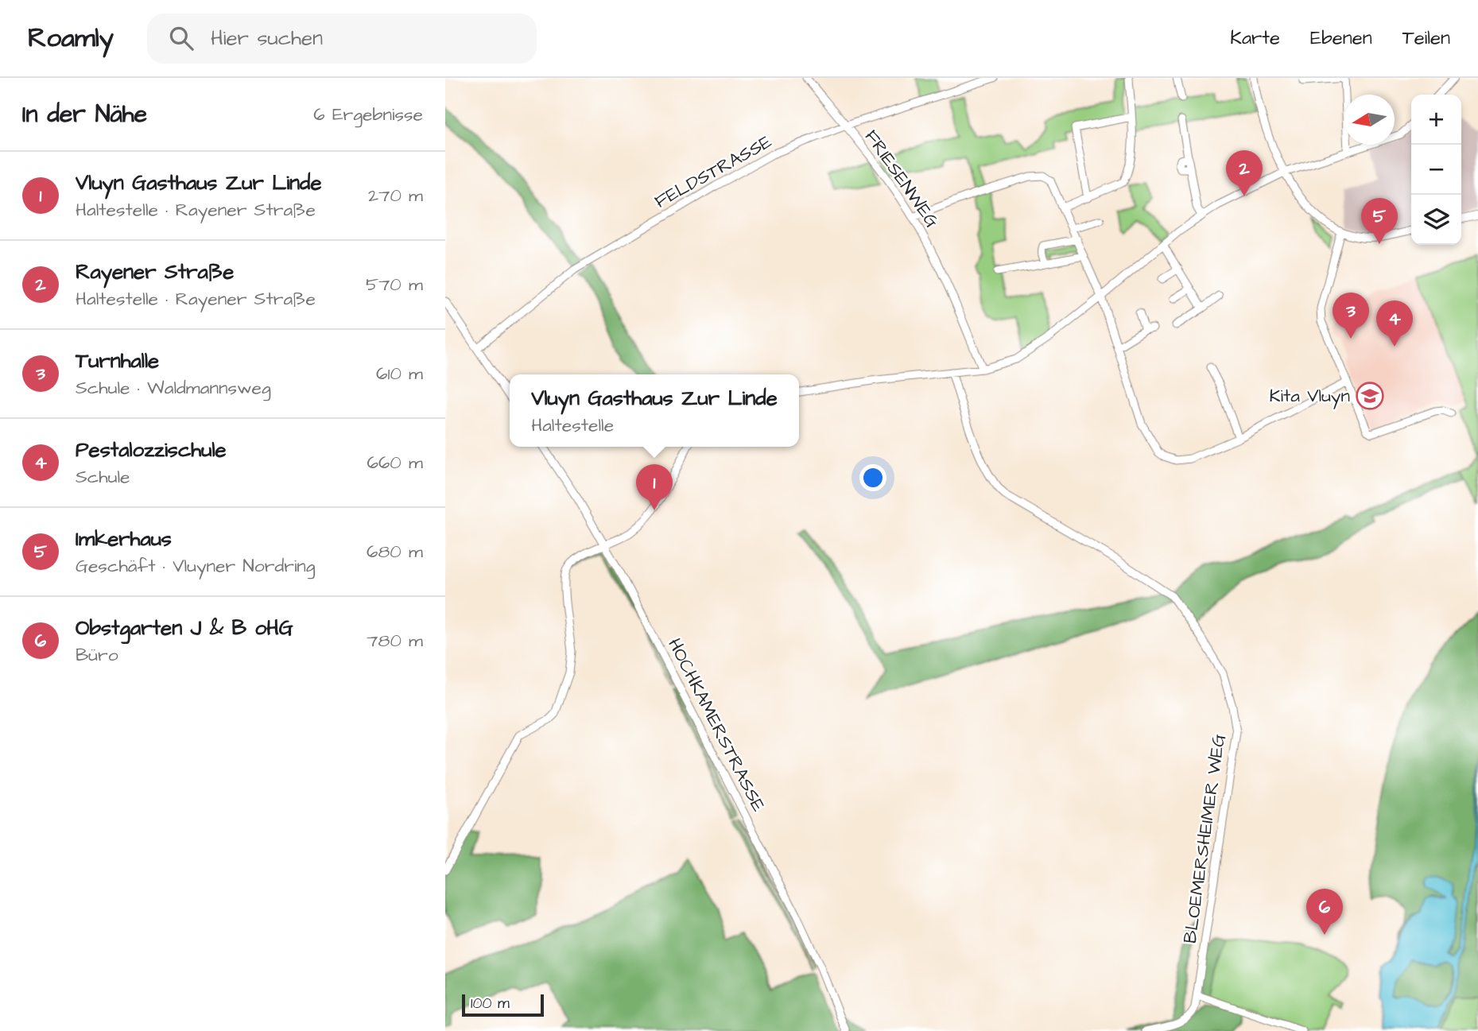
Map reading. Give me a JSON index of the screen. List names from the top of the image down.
{
  "streets": {
    "street": [
      "FELDSTRASSE",
      "FRIESENWEG",
      "HOCHKAMERSTRASSE",
      "BLOEMERSHEIMER WEG"
    ]
  },
  "crossings": [
    ["FELDSTRASSE", "FRIESENWEG"]
  ],
  "places": {
    "school or university": ["Kita Vluyn"]
  },
  "scale_bar": "100 m",
  "north": "left",
  "page": {
    "header": "Roamly",
    "search": "Hier suchen",
    "nav": ["Karte", "Ebenen", "Teilen"],
    "heading": ["In der Nähe", "6 Ergebnisse"],
    "map_buttons": ["+", "−"],
    "list": [
      {
        "mark": "1",
        "name": "Vluyn Gasthaus Zur Linde",
        "note": "Haltestelle · Rayener Straße",
        "value": "270 m"
      },
      {
        "mark": "2",
        "name": "Rayener Straße",
        "note": "Haltestelle · Rayener Straße",
        "value": "570 m"
      },
      {
        "mark": "3",
        "name": "Turnhalle",
        "note": "Schule · Waldmannsweg",
        "value": "610 m"
      },
      {
        "mark": "4",
        "name": "Pestalozzischule",
        "note": "Schule",
        "value": "660 m"
      },
      {
        "mark": "5",
        "name": "Imkerhaus",
        "note": "Geschäft · Vluyner Nordring",
        "value": "680 m"
      },
      {
        "mark": "6",
        "name": "Obstgarten J & B oHG",
        "note": "Büro",
        "value": "780 m"
      }
    ],
    "pins": [
      "2",
      "5",
      "3",
      "4",
      "1",
      "6"
    ],
    "popup": ["Vluyn Gasthaus Zur Linde", "Haltestelle"],
    "scale": "100 m"
  }
}
